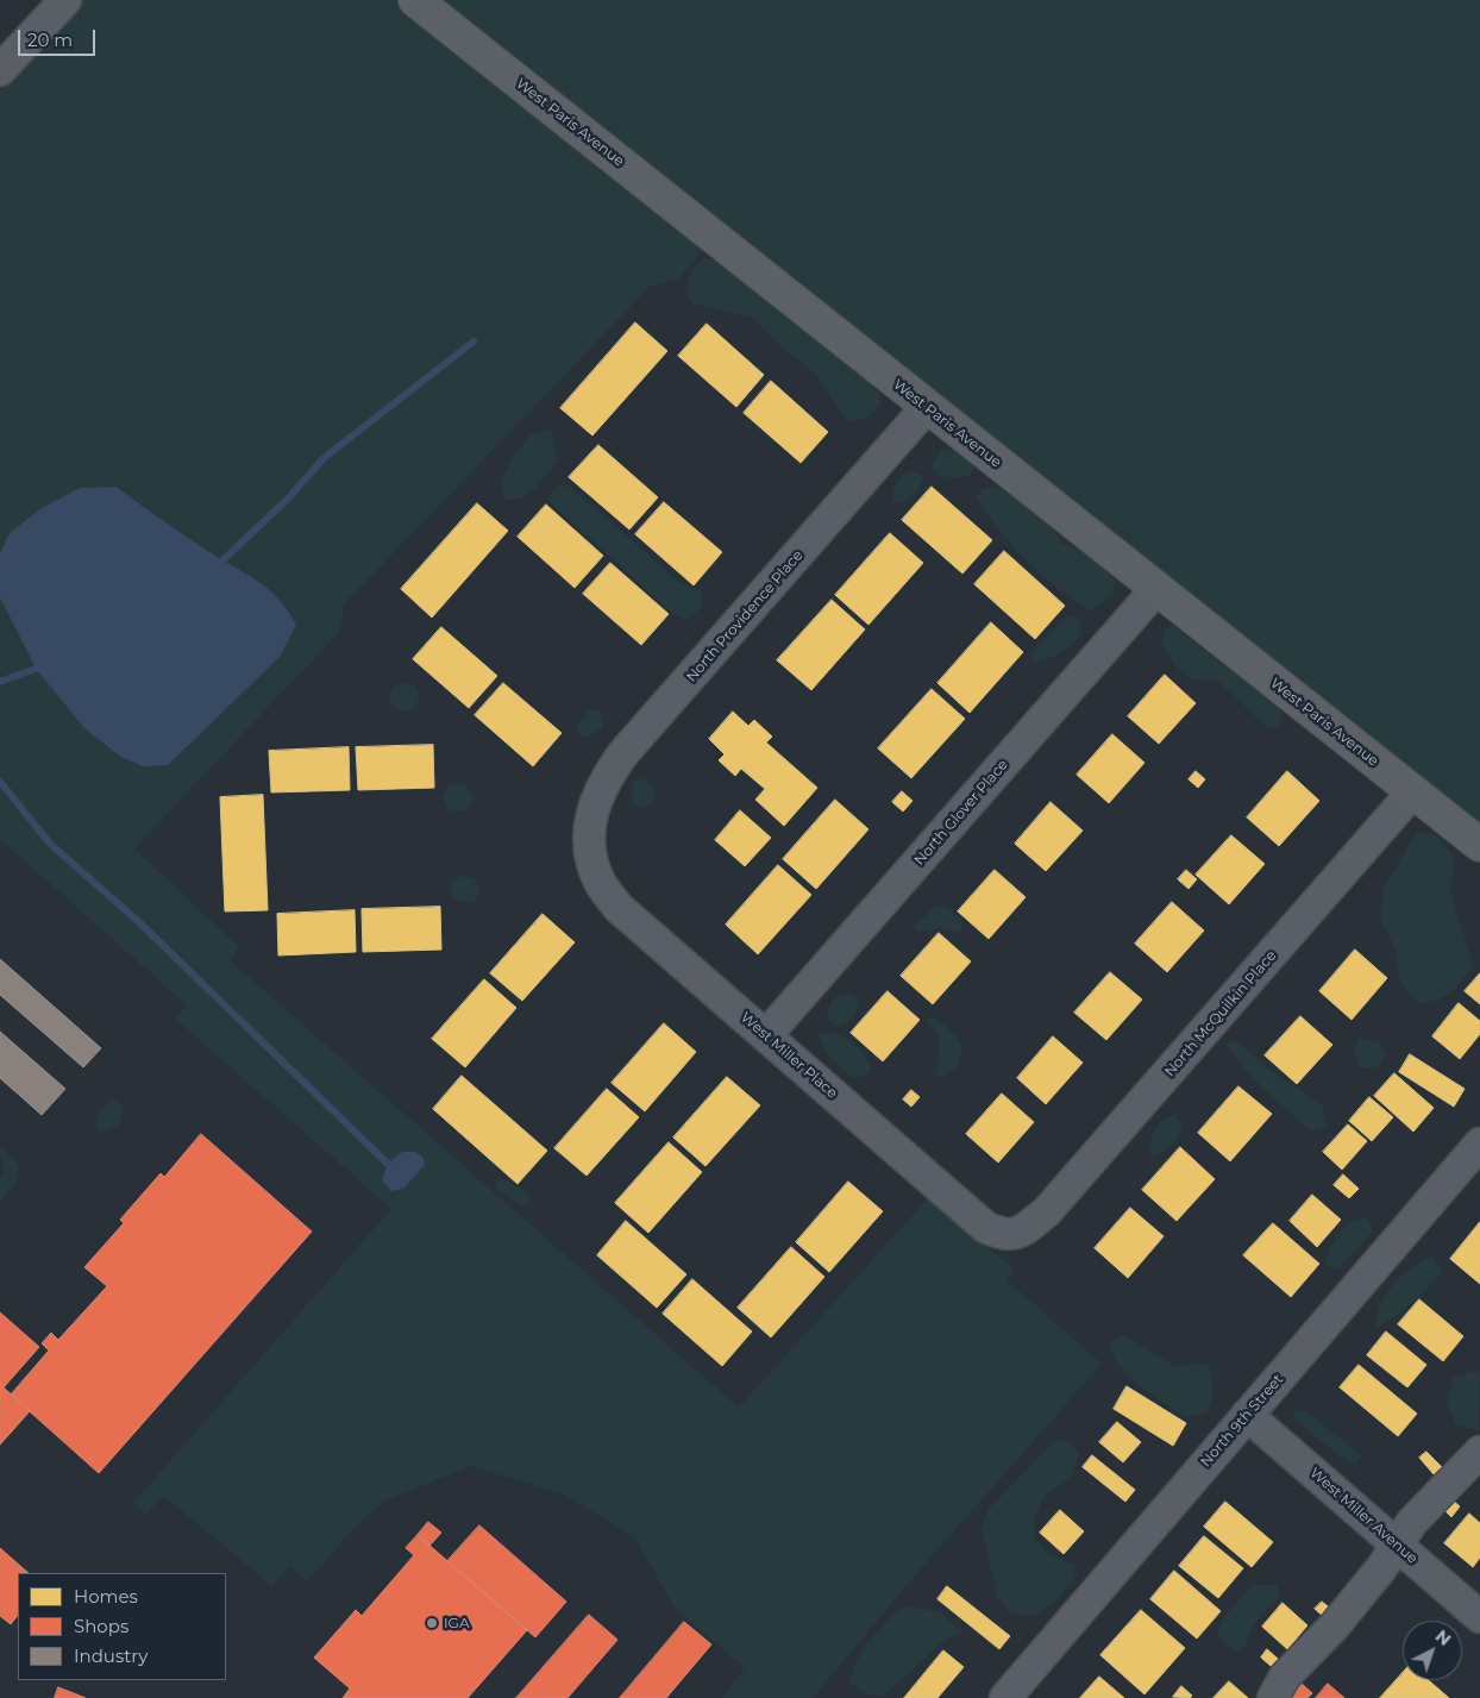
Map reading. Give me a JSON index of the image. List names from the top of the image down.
{
  "streets": {
    "main road": ["West Paris Avenue"],
    "street": [
      "North Providence Place",
      "North Glover Place",
      "North McQuilkin Place",
      "West Miller Place",
      "North 9th Street",
      "West Miller Avenue"
    ]
  },
  "crossings": [
    ["West Paris Avenue", "North Providence Place"],
    ["West Paris Avenue", "North Glover Place"],
    ["West Paris Avenue", "North McQuilkin Place"],
    ["North Providence Place", "West Miller Place"],
    ["North Glover Place", "West Miller Place"],
    ["North McQuilkin Place", "West Miller Place"],
    ["North 9th Street", "West Miller Avenue"]
  ],
  "places": ["IGA"],
  "legend": ["Homes", "Shops", "Industry"],
  "scale_bar": "20 m",
  "north": "top right"
}
